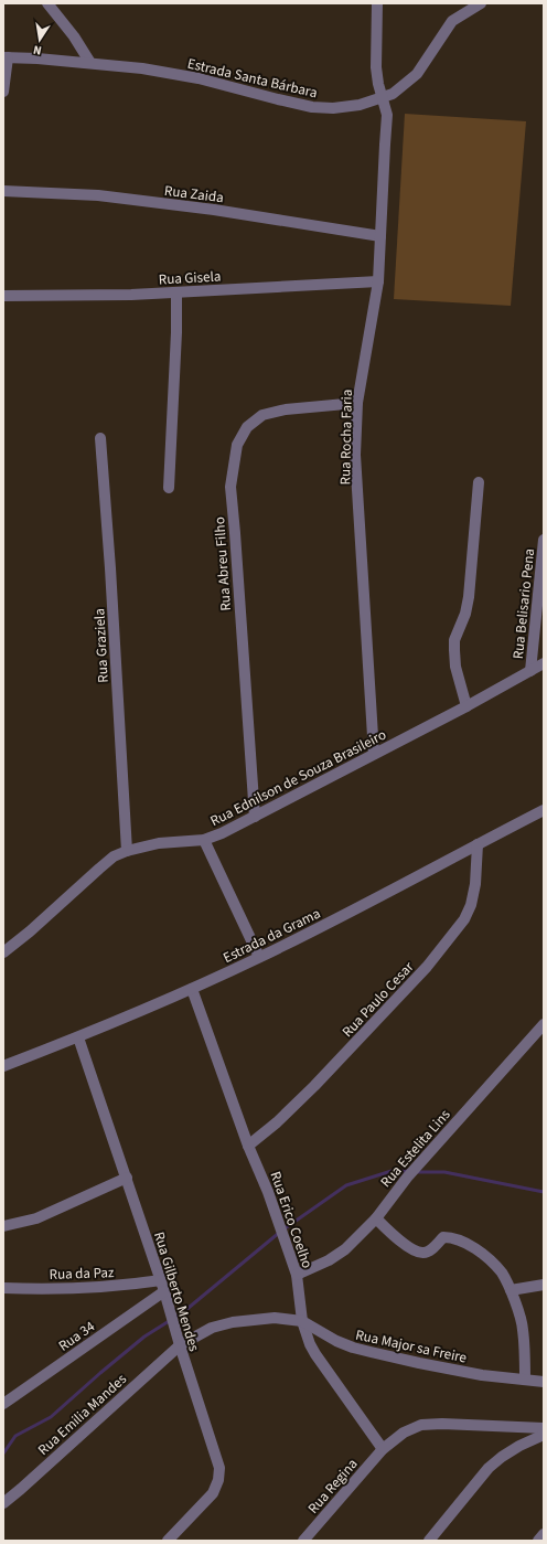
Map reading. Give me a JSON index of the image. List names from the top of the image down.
{
  "streets": {
    "street": [
      "Estrada Santa Bárbara",
      "Rua Zaida",
      "Rua Gisela",
      "Rua Rocha Faria",
      "Rua Abreu Filho",
      "Rua Belisario Pena",
      "Rua Graziela",
      "Rua Ednilson de Souza Brasileiro",
      "Estrada da Grama",
      "Rua Paulo Cesar",
      "Rua Estelita Lins",
      "Rua Erico Coelho",
      "Rua da Paz",
      "Rua Gilberto Mendes",
      "Rua 34",
      "Rua Major sa Freire",
      "Rua Emilia Mandes",
      "Rua Regina"
    ]
  },
  "crossings": [
    ["Estrada Santa Bárbara", "Rua Rocha Faria"],
    ["Rua Zaida", "Rua Rocha Faria"],
    ["Rua Gisela", "Rua Rocha Faria"],
    ["Rua Rocha Faria", "Rua Abreu Filho"],
    ["Rua Rocha Faria", "Rua Ednilson de Souza Brasileiro"],
    ["Rua Abreu Filho", "Rua Ednilson de Souza Brasileiro"],
    ["Rua Belisario Pena", "Rua Ednilson de Souza Brasileiro"],
    ["Rua Graziela", "Rua Ednilson de Souza Brasileiro"],
    ["Estrada da Grama", "Rua Paulo Cesar"],
    ["Estrada da Grama", "Rua Erico Coelho"],
    ["Estrada da Grama", "Rua Gilberto Mendes"],
    ["Rua Paulo Cesar", "Rua Erico Coelho"],
    ["Rua Estelita Lins", "Rua Erico Coelho"],
    ["Rua Erico Coelho", "Rua Major sa Freire"],
    ["Rua Erico Coelho", "Rua Regina"],
    ["Rua da Paz", "Rua Gilberto Mendes"],
    ["Rua Gilberto Mendes", "Rua 34"],
    ["Rua Gilberto Mendes", "Rua Major sa Freire"],
    ["Rua Gilberto Mendes", "Rua Emilia Mandes"],
    ["Rua Major sa Freire", "Rua Emilia Mandes"]
  ],
  "north": "bottom"
}
